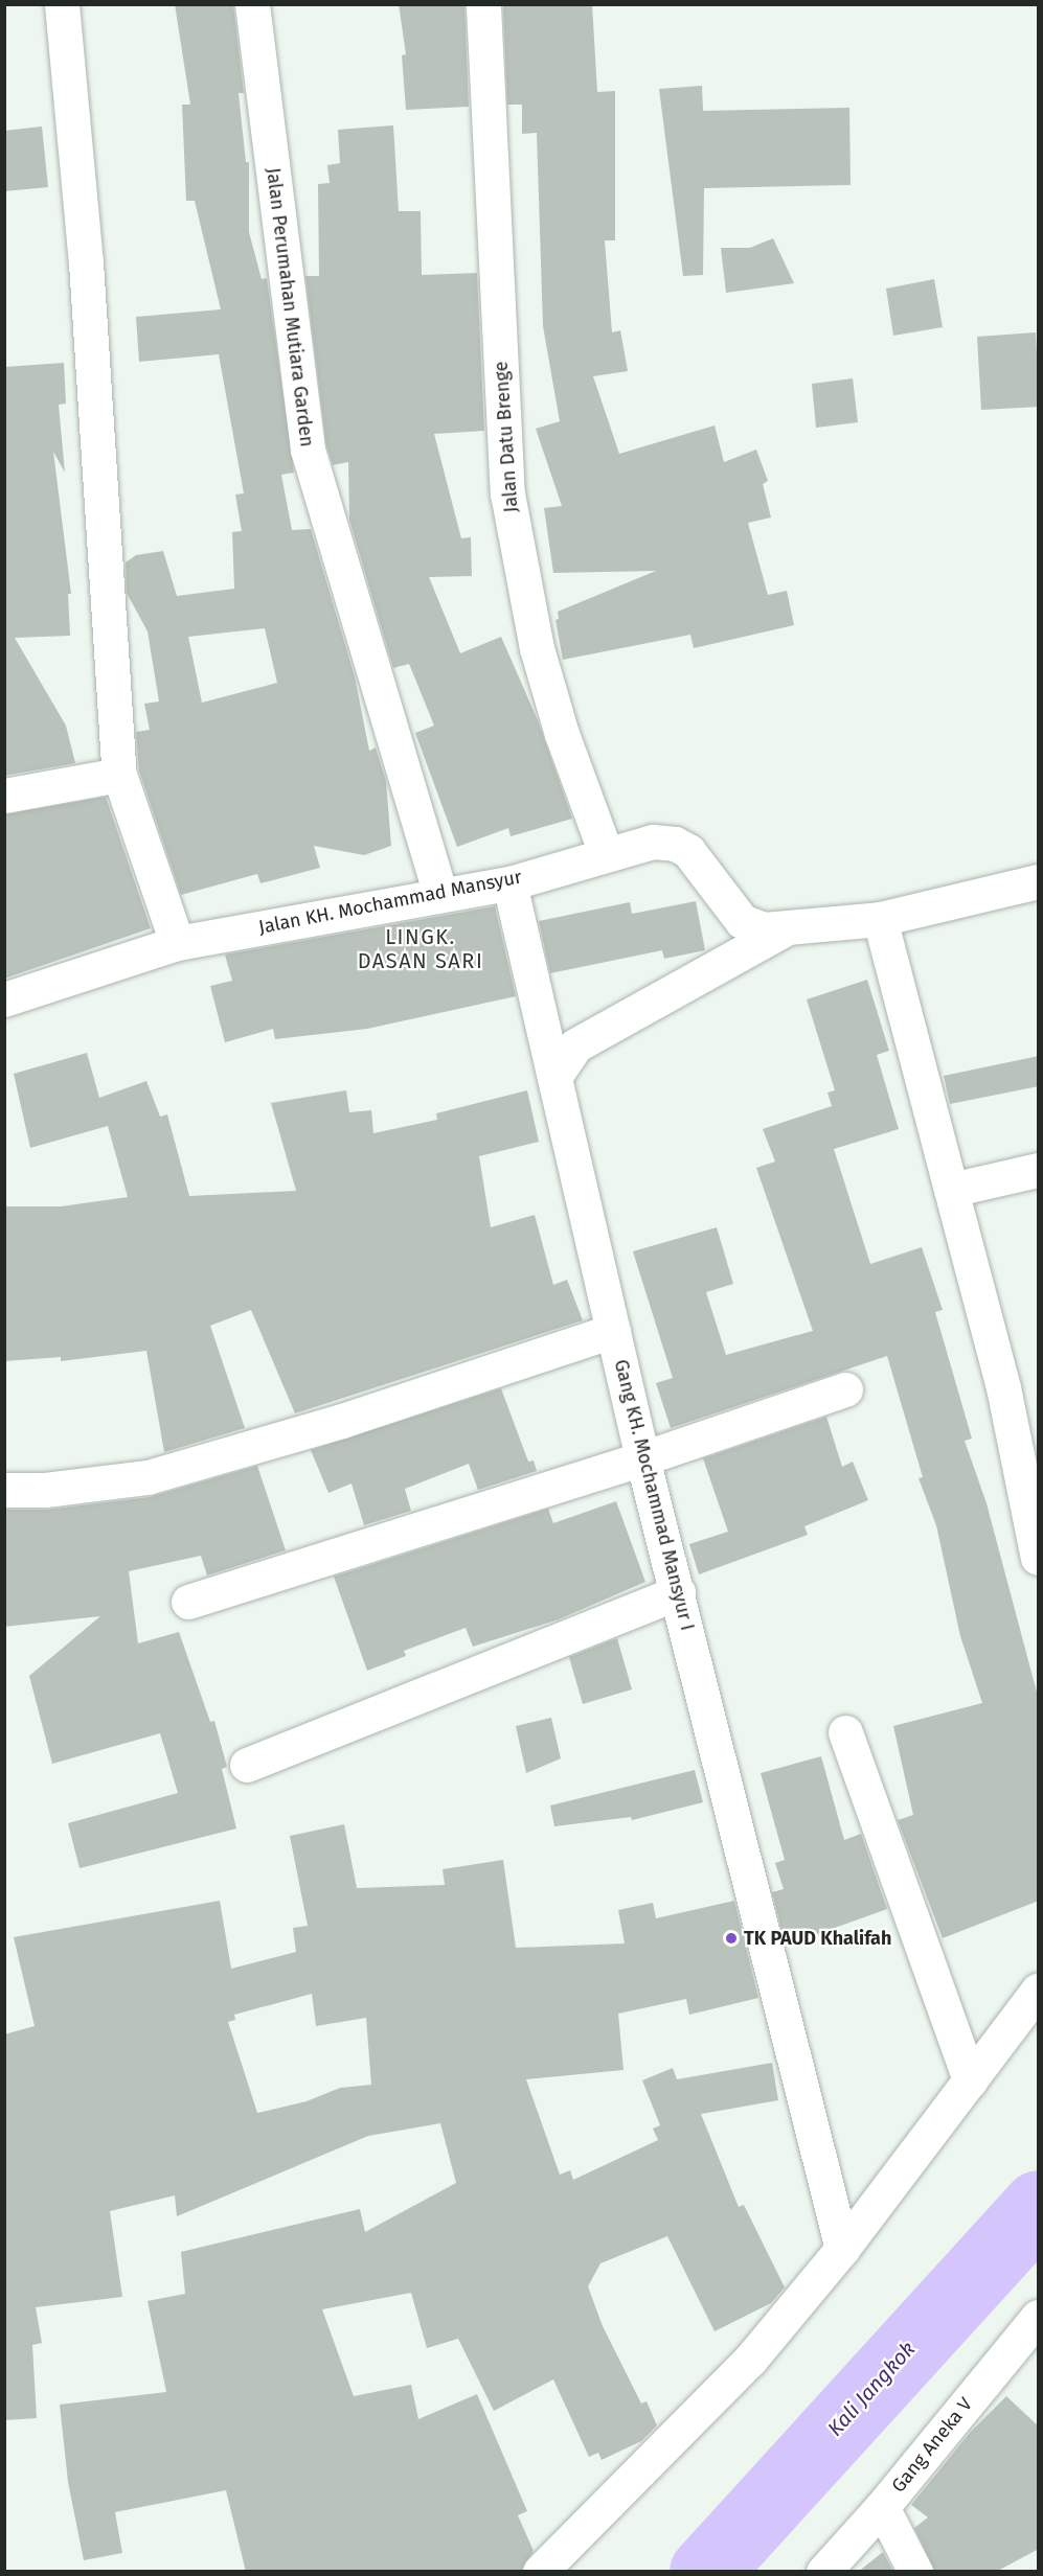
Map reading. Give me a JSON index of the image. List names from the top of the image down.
{
  "streets": {
    "street": [
      "Jalan Perumahan Mutiara Garden",
      "Jalan Datu Brenge",
      "Jalan KH. Mochammad Mansyur",
      "Gang KH. Mochammad Mansyur I",
      "Gang Aneka V"
    ]
  },
  "crossings": [
    ["Jalan Perumahan Mutiara Garden", "Jalan KH. Mochammad Mansyur"],
    ["Jalan Datu Brenge", "Jalan KH. Mochammad Mansyur"],
    ["Jalan KH. Mochammad Mansyur", "Gang KH. Mochammad Mansyur I"]
  ],
  "districts": ["LINGK. DASAN SARI"],
  "water": ["Kali Jangkok"],
  "places": ["TK PAUD Khalifah"]
}
